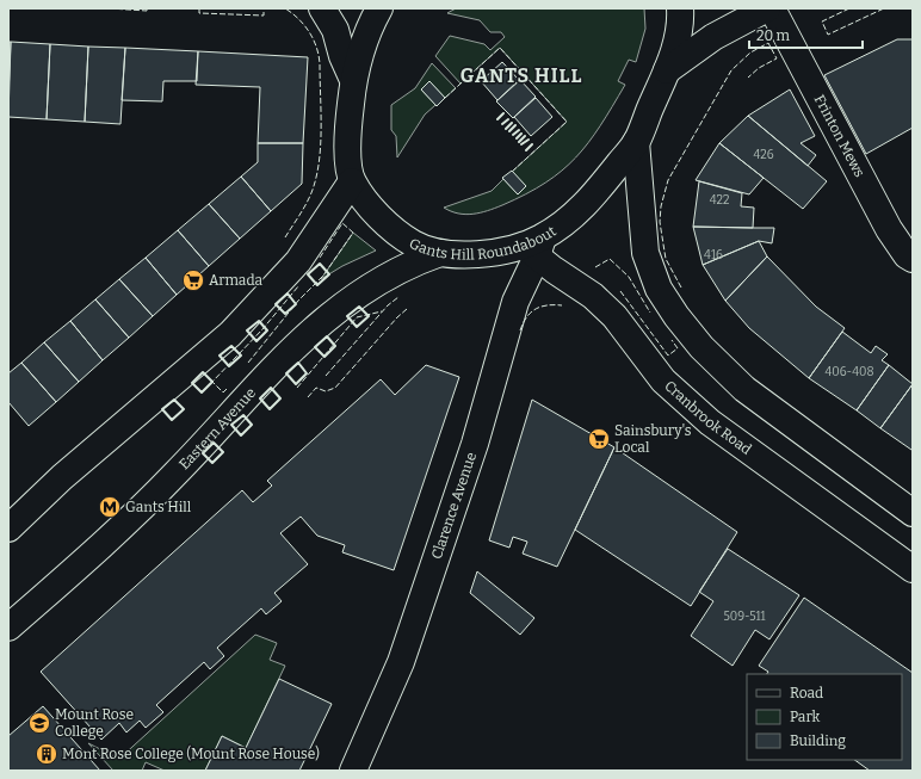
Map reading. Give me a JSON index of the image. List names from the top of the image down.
{
  "streets": {
    "main road": [
      "Frinton Mews",
      "Gants Hill Roundabout",
      "Cranbrook Road",
      "Eastern Avenue",
      "Clarence Avenue"
    ]
  },
  "crossings": [
    ["Gants Hill Roundabout", "Cranbrook Road"],
    ["Gants Hill Roundabout", "Eastern Avenue"],
    ["Gants Hill Roundabout", "Clarence Avenue"],
    ["Cranbrook Road", "Clarence Avenue"]
  ],
  "districts": ["GANTS HILL"],
  "places": {
    "supermarket": ["Armada", "Sainsbury's Local"],
    "metro station": ["Gants Hill"],
    "school or university": ["Mount Rose College"],
    "building": ["Mont Rose College (Mount Rose House)"]
  },
  "house_numbers": [
    "426",
    "422",
    "416",
    "406-408",
    "509-511"
  ],
  "legend": ["Road", "Park", "Building"],
  "scale_bar": "20 m"
}
